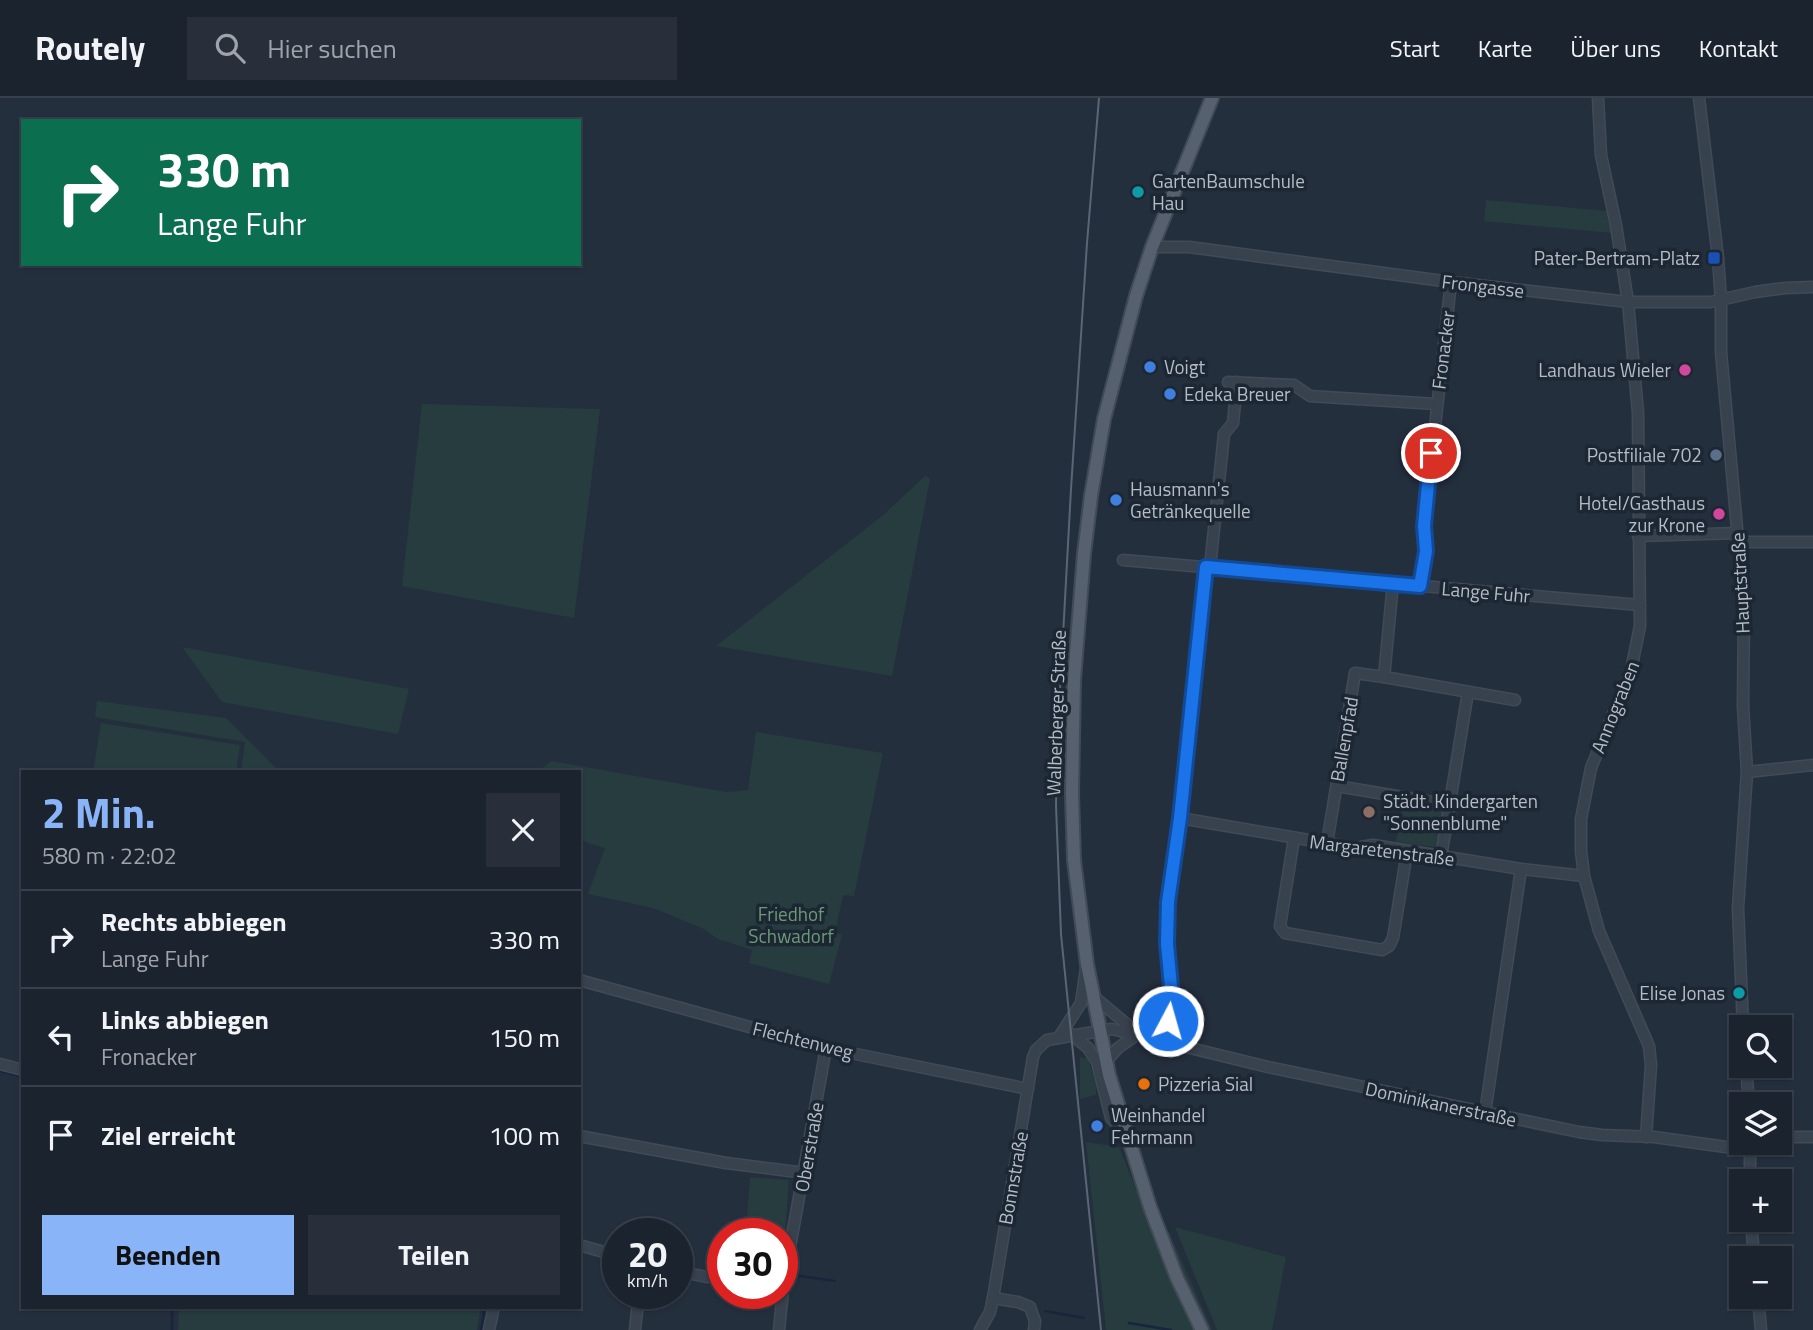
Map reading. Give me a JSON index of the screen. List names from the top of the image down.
{
  "streets": {
    "main road": ["Walberberger Straße"],
    "street": [
      "Frongasse",
      "Fronacker",
      "Hauptstraße",
      "Lange Fuhr",
      "Annograben",
      "Ballenpfad",
      "Margaretenstraße",
      "Flechtenweg",
      "Dominikanerstraße",
      "Oberstraße",
      "Bonnstraße"
    ]
  },
  "crossings": [
    ["Frongasse", "Fronacker"],
    ["Frongasse", "Hauptstraße"],
    ["Frongasse", "Annograben"],
    ["Frongasse", "Walberberger Straße"],
    ["Fronacker", "Lange Fuhr"],
    ["Lange Fuhr", "Annograben"],
    ["Annograben", "Margaretenstraße"],
    ["Annograben", "Dominikanerstraße"],
    ["Walberberger Straße", "Dominikanerstraße"],
    ["Walberberger Straße", "Bonnstraße"],
    ["Ballenpfad", "Margaretenstraße"],
    ["Flechtenweg", "Oberstraße"],
    ["Flechtenweg", "Bonnstraße"],
    ["Dominikanerstraße", "Bonnstraße"]
  ],
  "parks": ["Friedhof Schwadorf"],
  "places": {
    "other": [
      "GartenBaumschule Hau",
      "Voigt",
      "Landhaus Wieler",
      "Edeka Breuer",
      "Postfiliale 702",
      "Hausmann's Getränkequelle",
      "Hotel/Gasthaus zur Krone",
      "Städt. Kindergarten \"Sonnenblume\"",
      "Elise Jonas",
      "Pizzeria Sial",
      "Weinhandel Fehrmann"
    ],
    "transit": ["Pater-Bertram-Platz"]
  },
  "page": {
    "header": "Routely",
    "search": "Hier suchen",
    "nav": [
      "Start",
      "Karte",
      "Über uns",
      "Kontakt"
    ],
    "turn": ["330 m", "Lange Fuhr"],
    "heading": ["2 Min.", "580 m · 22:02"],
    "list": [
      {
        "name": "Rechts abbiegen",
        "note": "Lange Fuhr",
        "value": "330 m"
      },
      {
        "name": "Links abbiegen",
        "note": "Fronacker",
        "value": "150 m"
      },
      {
        "name": "Ziel erreicht",
        "value": "100 m"
      }
    ],
    "map_buttons": ["+", "−"],
    "buttons": ["Beenden", "Teilen"],
    "speed": "20 km/h",
    "limit": "30"
  }
}
